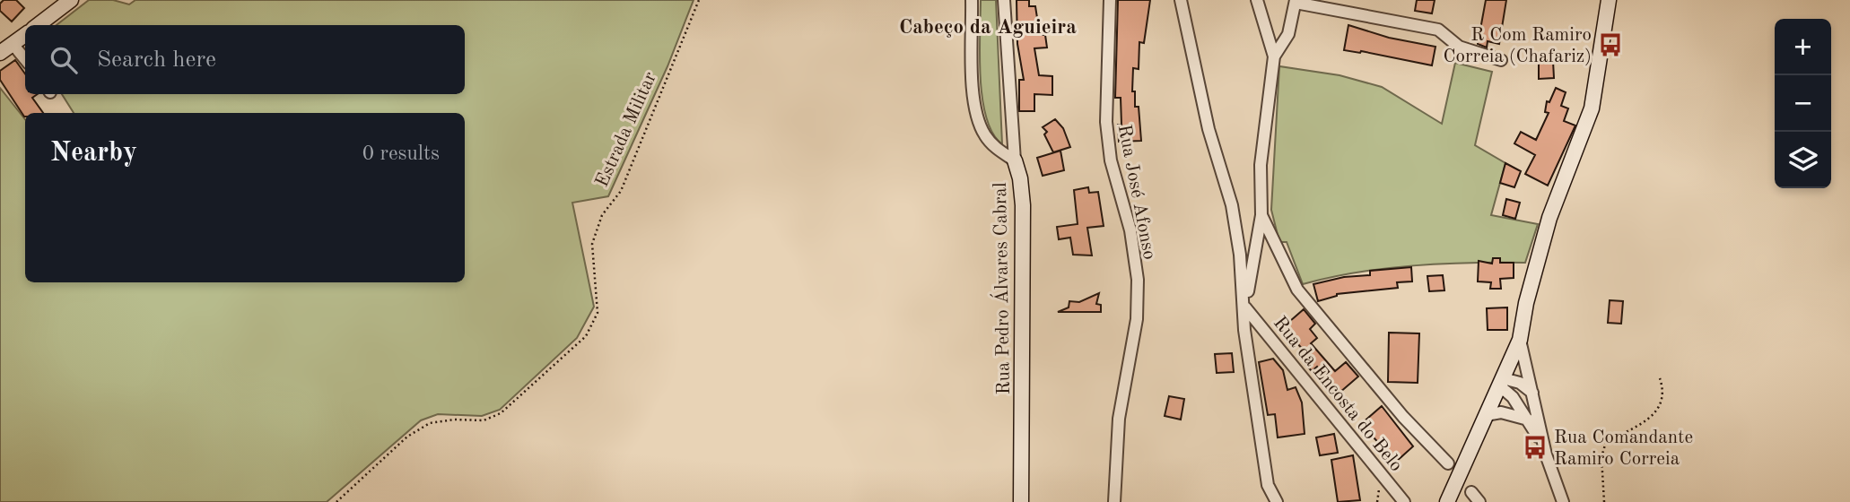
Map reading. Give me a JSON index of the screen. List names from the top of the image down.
{
  "streets": {
    "street": ["Rua José Afonso", "Rua Pedro Álvares Cabral", "Rua da Encosta do Belo"],
    "path": ["Estrada Militar"]
  },
  "districts": ["Cabeço da Aguieira"],
  "places": {
    "bus stop": ["R Com Ramiro Correia (Chafariz)", "Rua Comandante Ramiro Correia"]
  },
  "page": {
    "map_buttons": ["+", "−"],
    "search": "Search here",
    "heading": ["Nearby", "0 results"]
  }
}
